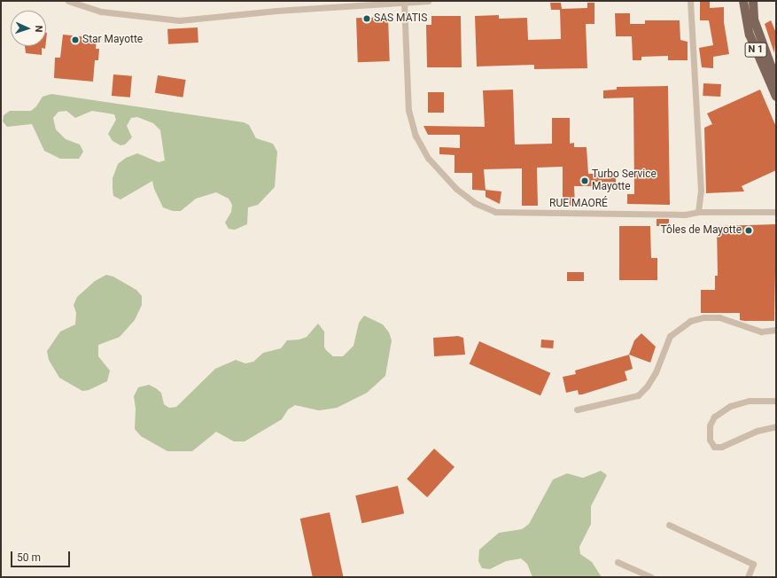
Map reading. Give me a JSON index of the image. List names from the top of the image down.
{
  "streets": {
    "main road": ["N 1"],
    "street": ["RUE MAORÉ"]
  },
  "places": [
    "SAS MATIS",
    "Star Mayotte",
    "Turbo Service Mayotte",
    "Tôles de Mayotte"
  ],
  "scale_bar": "50 m",
  "north": "right"
}
